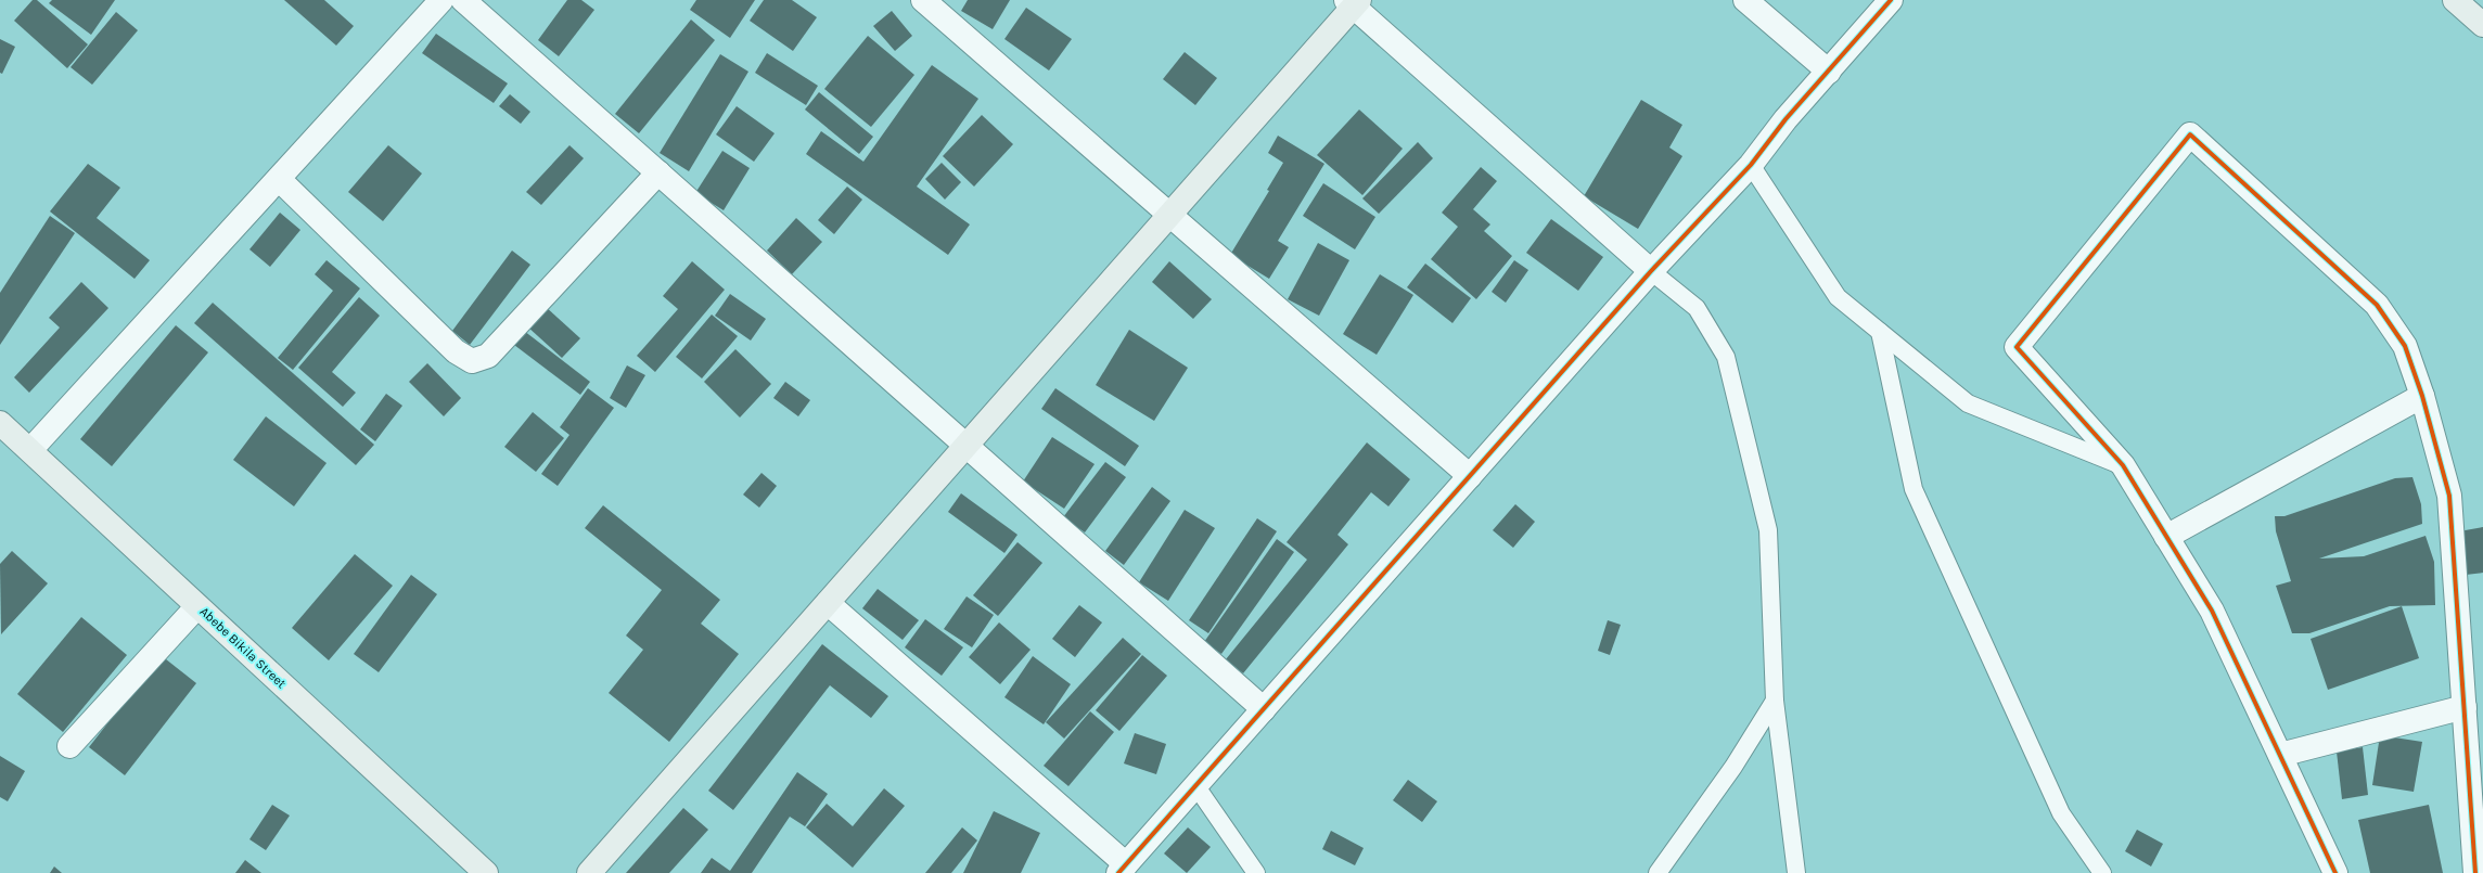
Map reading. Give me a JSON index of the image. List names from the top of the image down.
{
  "streets": {
    "street": ["Abebe Bikila Street"]
  }
}
